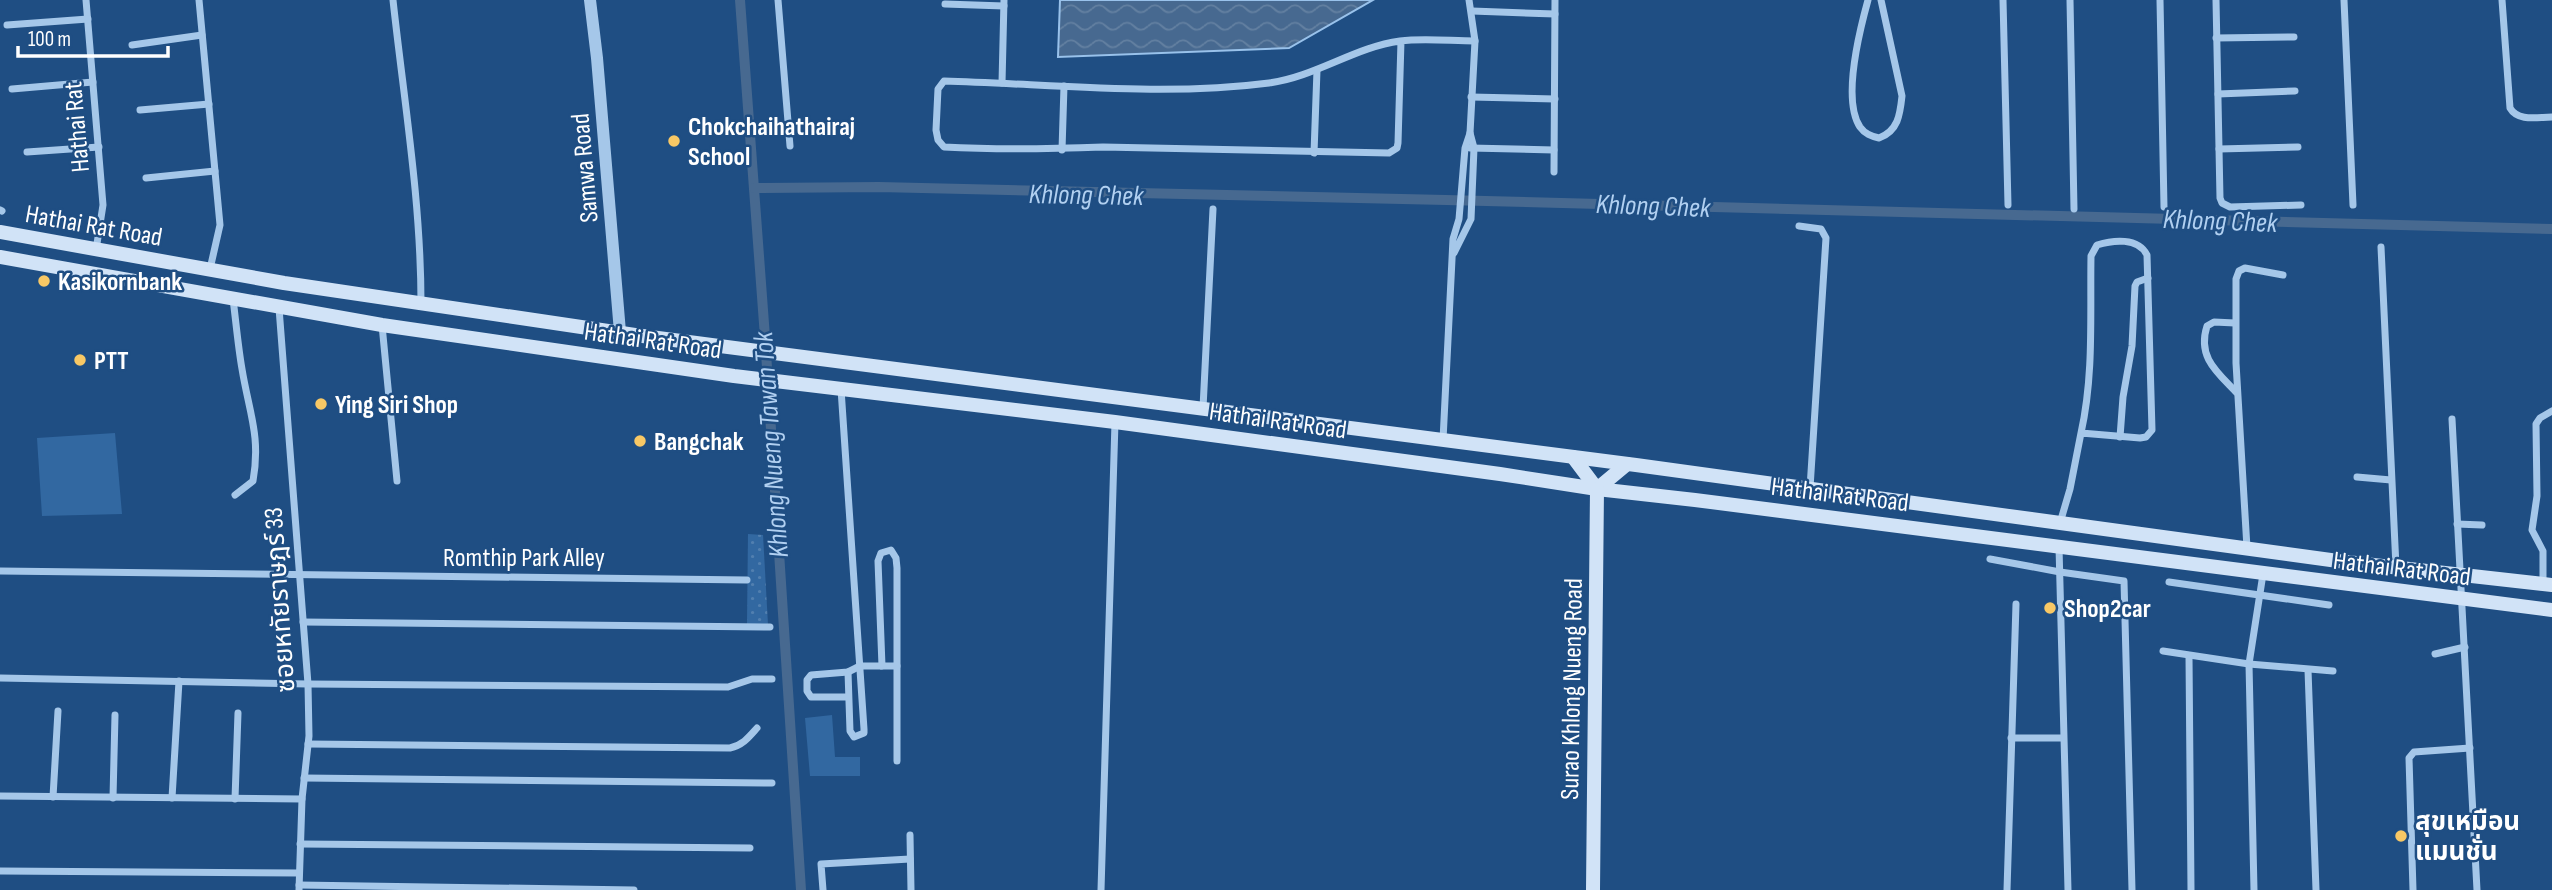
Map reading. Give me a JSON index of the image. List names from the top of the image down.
{
  "streets": {
    "main road": ["Hathai Rat Road", "Surao Khlong Nueng Road"],
    "street": [
      "Hathai Rat",
      "Samwa Road",
      "Romthip Park Alley",
      "ซอยหทัยราษฎร์ 33"
    ]
  },
  "crossings": [
    ["Hathai Rat", "Hathai Rat Road"],
    ["Samwa Road", "Hathai Rat Road"],
    ["Hathai Rat Road", "ซอยหทัยราษฎร์ 33"],
    ["Hathai Rat Road", "Surao Khlong Nueng Road"],
    ["Romthip Park Alley", "ซอยหทัยราษฎร์ 33"]
  ],
  "water": ["Khlong Chek", "Khlong Nueng Tawan Tok"],
  "places": [
    "Chokchaihathairaj School",
    "Kasikornbank",
    "PTT",
    "Ying Siri Shop",
    "Bangchak",
    "Shop2car",
    "สุขเหมือน แมนชั่น"
  ],
  "scale_bar": "100 m"
}
